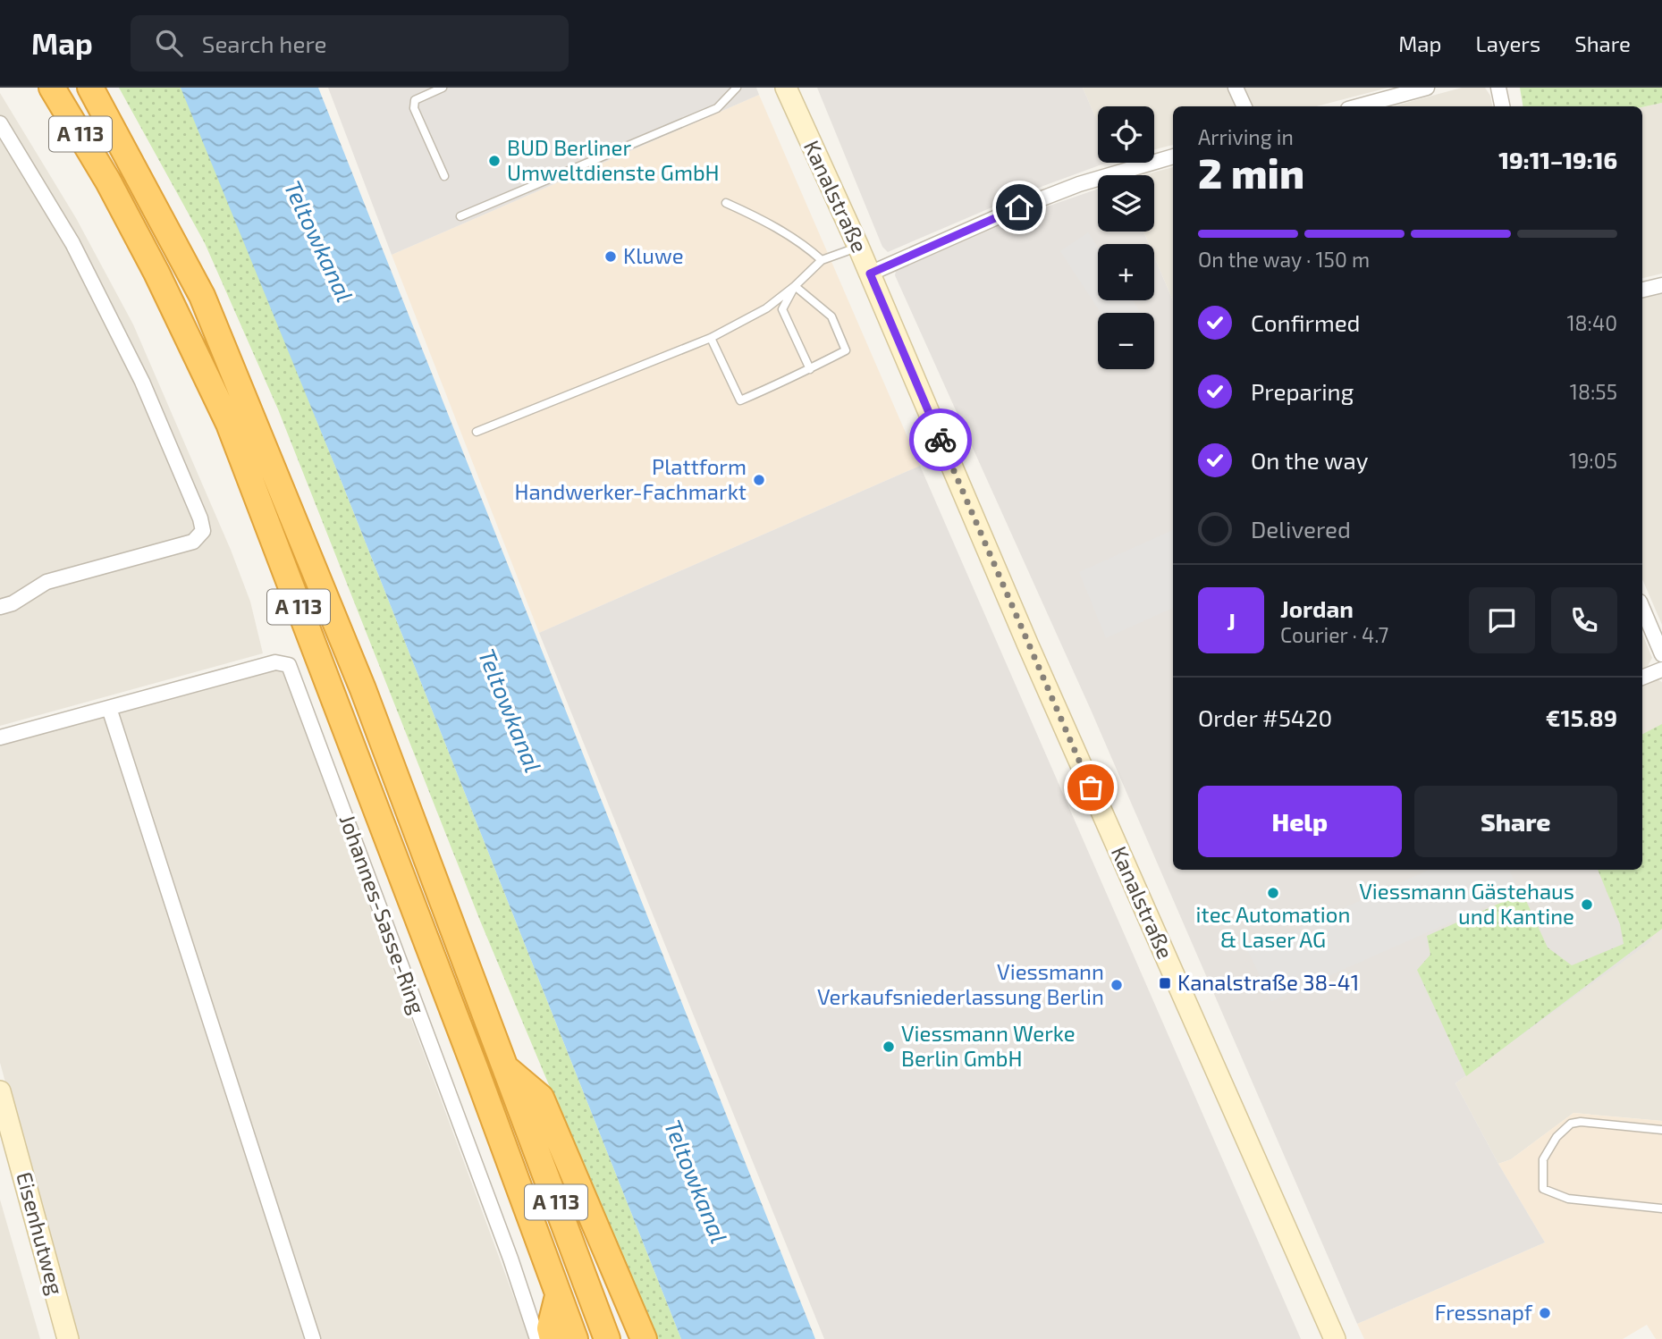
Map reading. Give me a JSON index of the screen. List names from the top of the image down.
{
  "streets": {
    "highway": ["A 113"],
    "street": ["Kanalstraße", "Johannes-Sasse-Ring", "Eisenhutweg"]
  },
  "water": ["Teltowkanal"],
  "places": {
    "other": [
      "BUD Berliner Umweltdienste GmbH",
      "Kluwe",
      "Plattform Handwerker-Fachmarkt",
      "itec Automation & Laser AG",
      "Viessmann Gästehaus und Kantine",
      "Viessmann Verkaufsniederlassung Berlin",
      "Viessmann Werke Berlin GmbH",
      "Fressnapf"
    ],
    "transit": ["Kanalstraße 38-41"]
  },
  "page": {
    "header": "Map",
    "search": "Search here",
    "nav": ["Map", "Layers", "Share"],
    "map_buttons": ["+", "−"],
    "heading": ["2 min", "Arriving in", "19:11–19:16"],
    "panel": [
      "Jordan",
      "Courier · 4.7",
      "Order #5420",
      "€15.89"
    ],
    "bar": "On the way · 150 m",
    "list": [
      ["Confirmed", "18:40"],
      ["Preparing", "18:55"],
      ["On the way", "19:05"],
      "Delivered"
    ],
    "round": "J",
    "buttons": ["Help", "Share"]
  }
}
